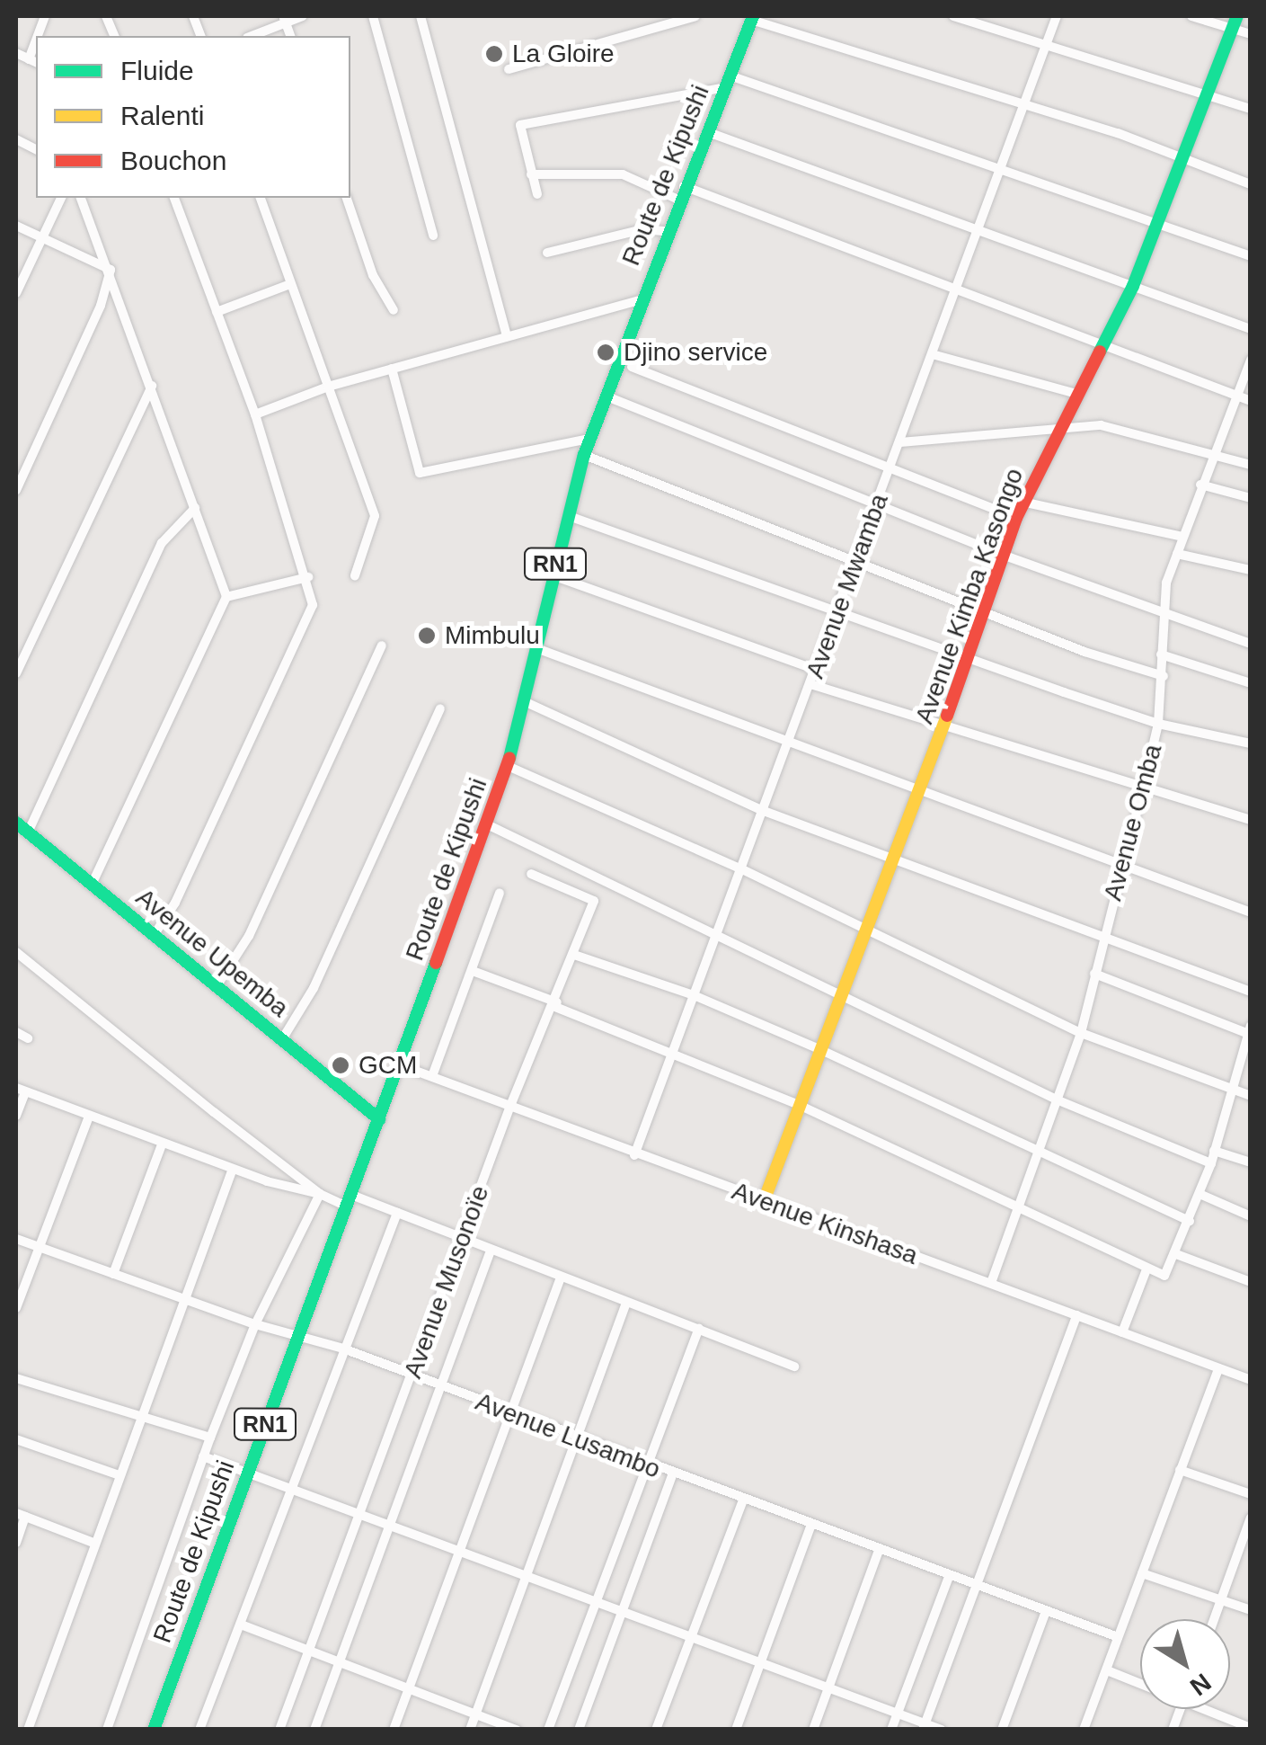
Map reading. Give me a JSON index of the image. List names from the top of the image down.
{
  "streets": {
    "main road": [
      "Route de Kipushi",
      "RN1",
      "Avenue Kimba Kasongo",
      "Avenue Upemba"
    ],
    "street": [
      "Avenue Mwamba",
      "Avenue Omba",
      "Avenue Kinshasa",
      "Avenue Musonoïe",
      "Avenue Lusambo"
    ]
  },
  "crossings": [
    ["Route de Kipushi", "Avenue Upemba"],
    ["Route de Kipushi", "Avenue Kinshasa"],
    ["Route de Kipushi", "Avenue Lusambo"],
    ["Avenue Mwamba", "Avenue Kinshasa"],
    ["Avenue Kimba Kasongo", "Avenue Kinshasa"],
    ["Avenue Omba", "Avenue Kinshasa"],
    ["Avenue Kinshasa", "Avenue Musonoïe"],
    ["Avenue Musonoïe", "Avenue Lusambo"]
  ],
  "places": [
    "La Gloire",
    "Djino service",
    "Mimbulu",
    "GCM"
  ],
  "legend": ["Fluide", "Ralenti", "Bouchon"],
  "north": "bottom right"
}
